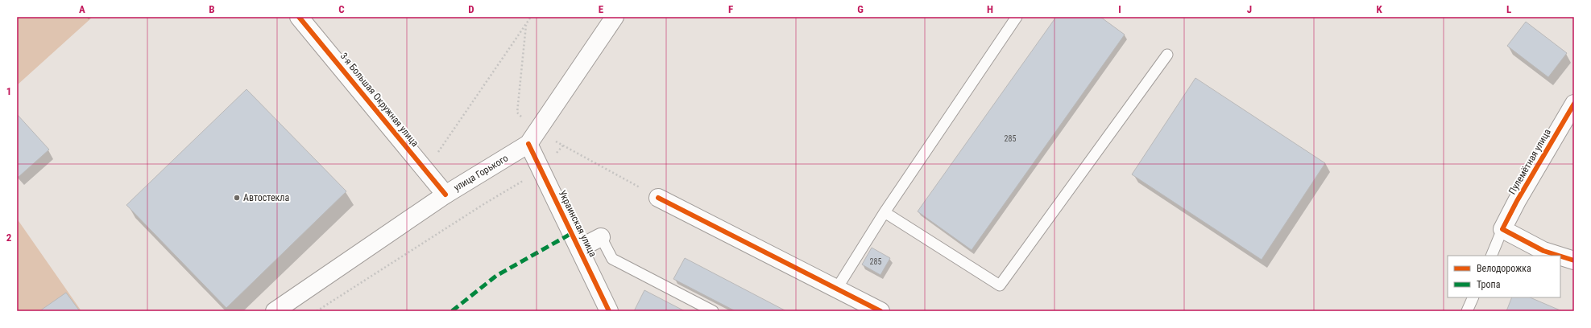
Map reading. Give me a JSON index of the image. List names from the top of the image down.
{
  "streets": {
    "street": [
      "3-я Большая Окружная улица",
      "Пулемётная улица",
      "улица Горького",
      "Украинская улица"
    ]
  },
  "crossings": [
    ["3-я Большая Окружная улица", "улица Горького"],
    ["улица Горького", "Украинская улица"]
  ],
  "places": ["Автостекла"],
  "house_numbers": ["285", "285"],
  "legend": ["Велодорожка", "Тропа"],
  "grid": {
    "columns": [
      "A",
      "B",
      "C",
      "D",
      "E",
      "F",
      "G",
      "H",
      "I",
      "J",
      "K",
      "L"
    ],
    "rows": ["1", "2"]
  }
}
